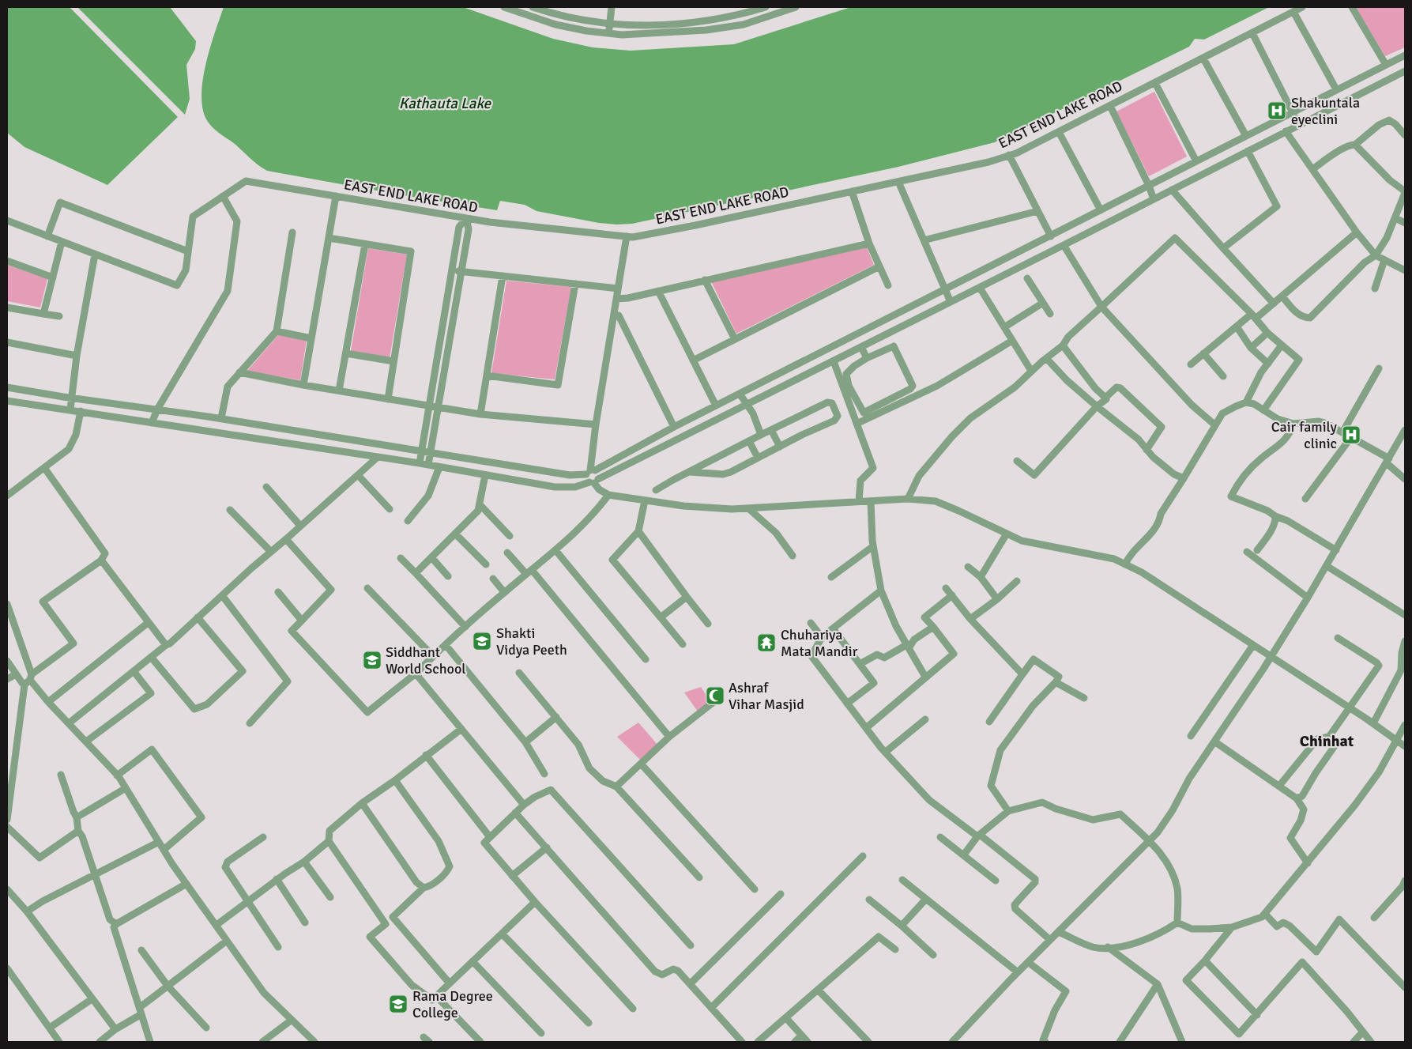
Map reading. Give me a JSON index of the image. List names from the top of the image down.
{
  "streets": {
    "street": ["EAST END LAKE ROAD"]
  },
  "districts": ["Chinhat"],
  "water": ["Kathauta Lake"],
  "places": {
    "hospital": ["Shakuntala eyeclini", "Cair family clinic"],
    "school or university": ["Shakti Vidya Peeth", "Siddhant World School", "Rama Degree College"],
    "temple": ["Chuhariya Mata Mandir"],
    "mosque": ["Ashraf Vihar Masjid"]
  }
}
